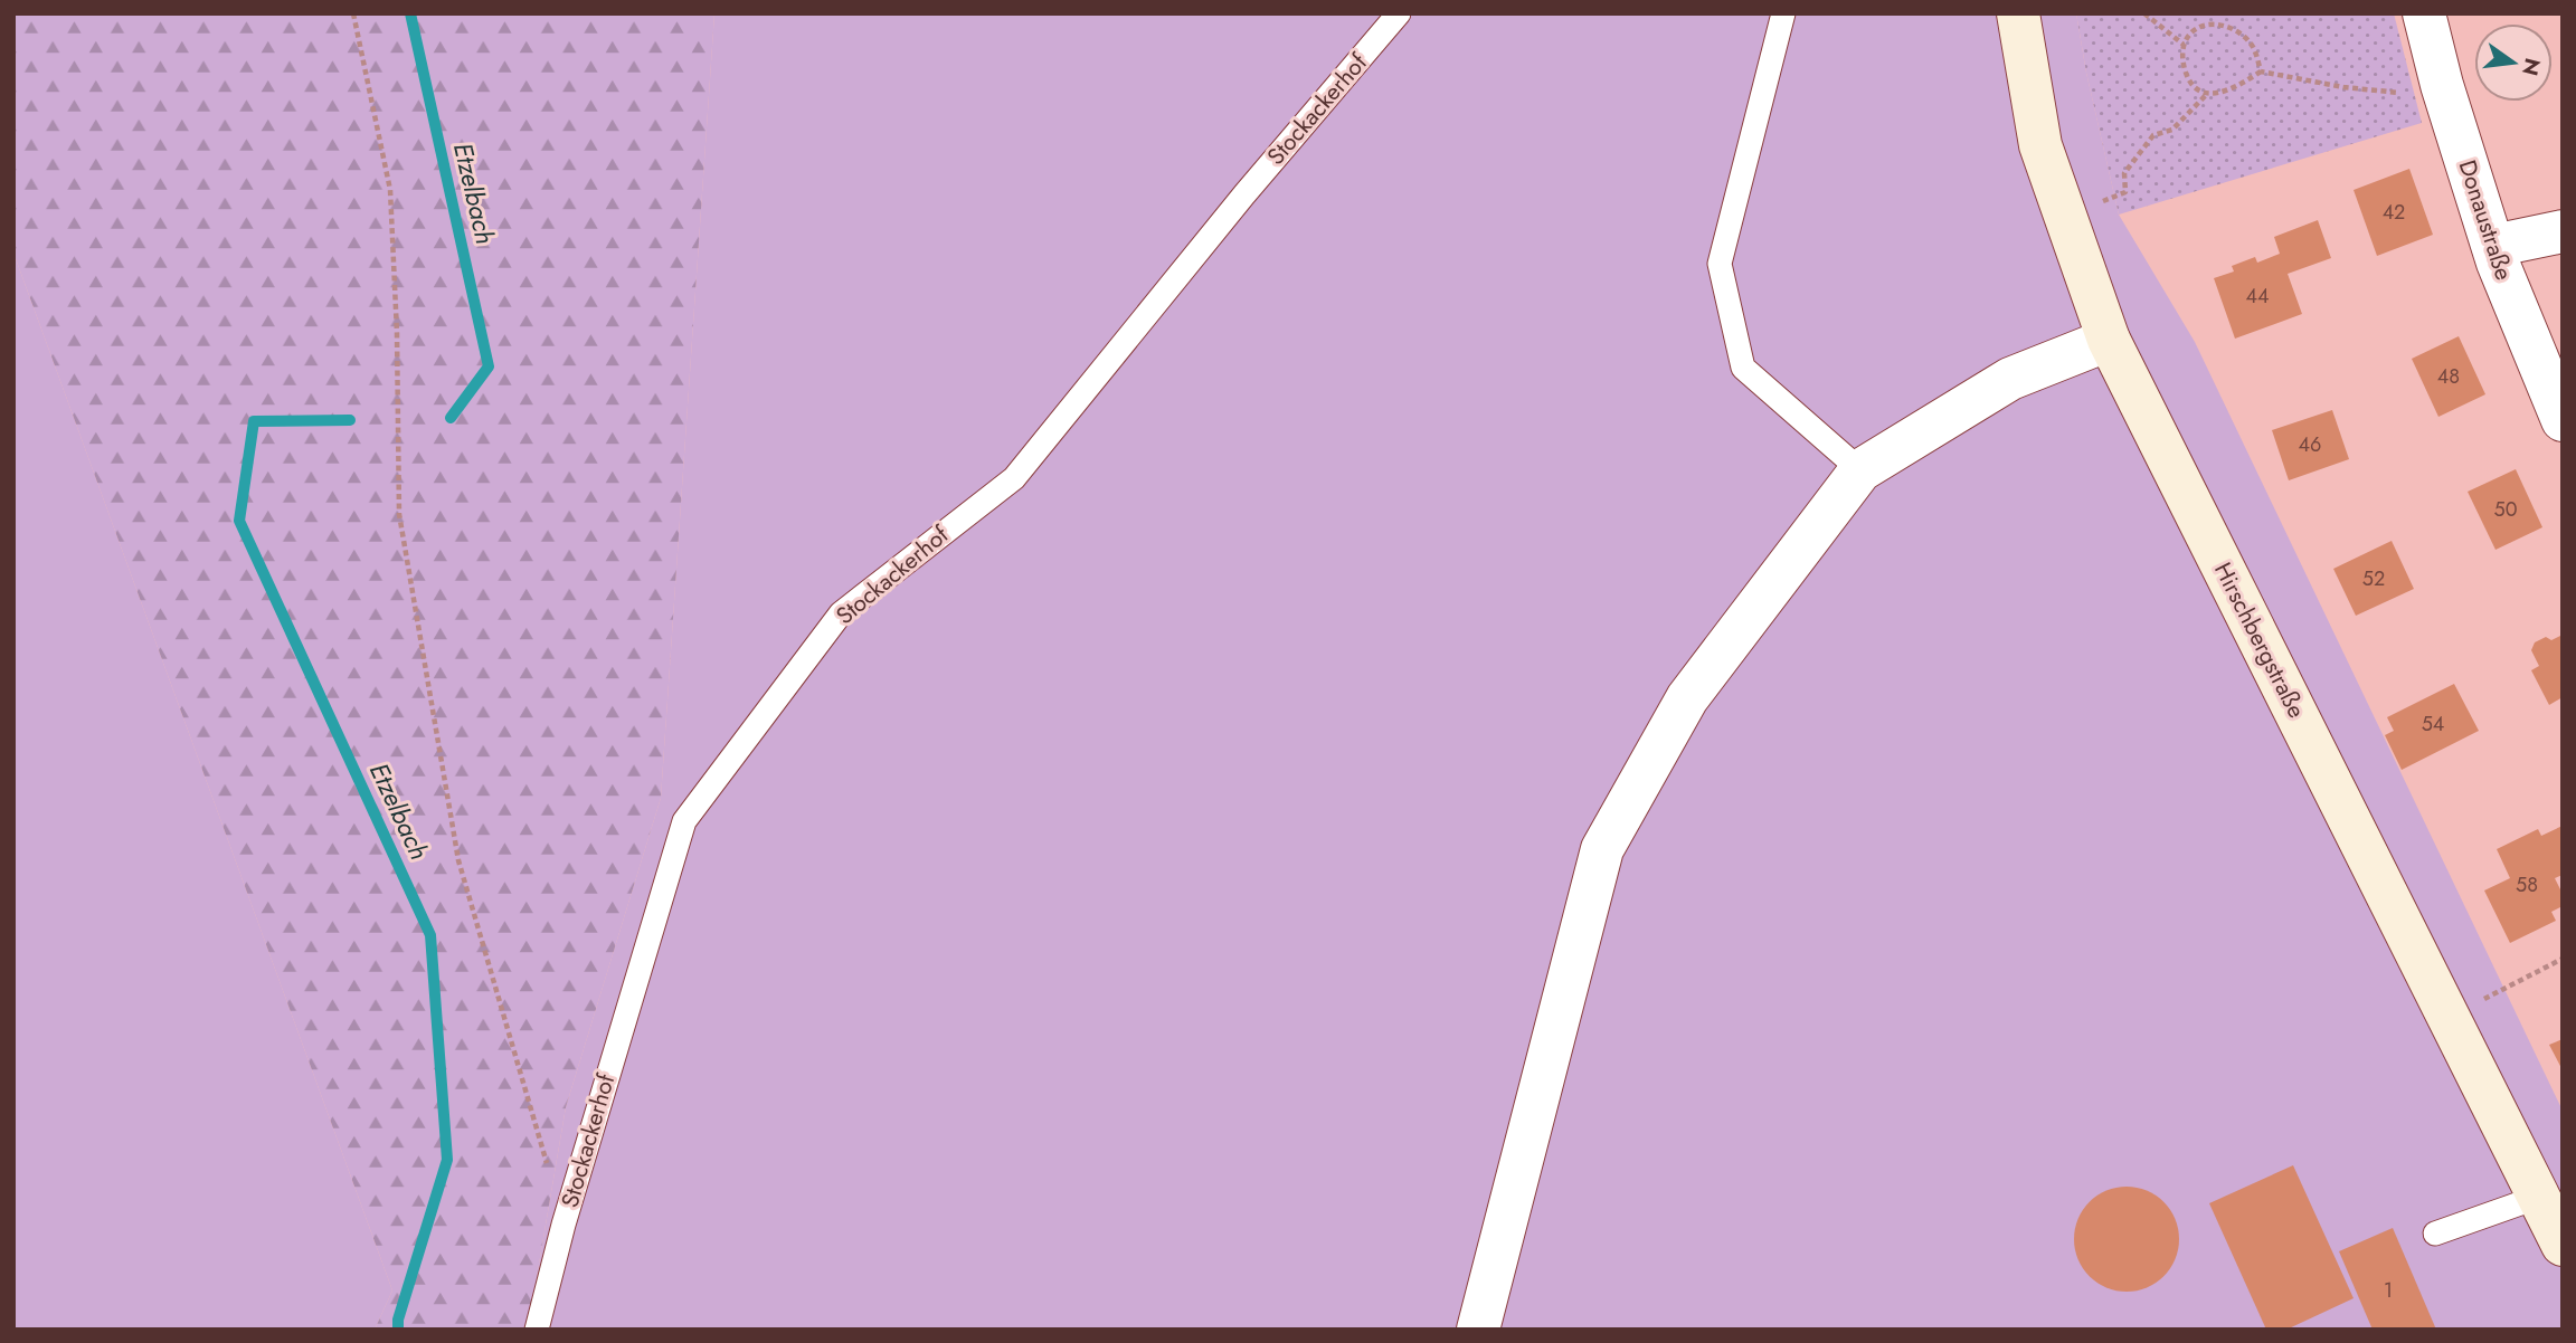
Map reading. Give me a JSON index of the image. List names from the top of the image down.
{
  "streets": {
    "street": ["Donaustraße", "Hirschbergstraße"],
    "lane": ["Stockackerhof"]
  },
  "water": ["Etzelbach"],
  "house_numbers": [
    "42",
    "44",
    "48",
    "46",
    "50",
    "52",
    "54",
    "58",
    "1"
  ],
  "north": "right"
}
